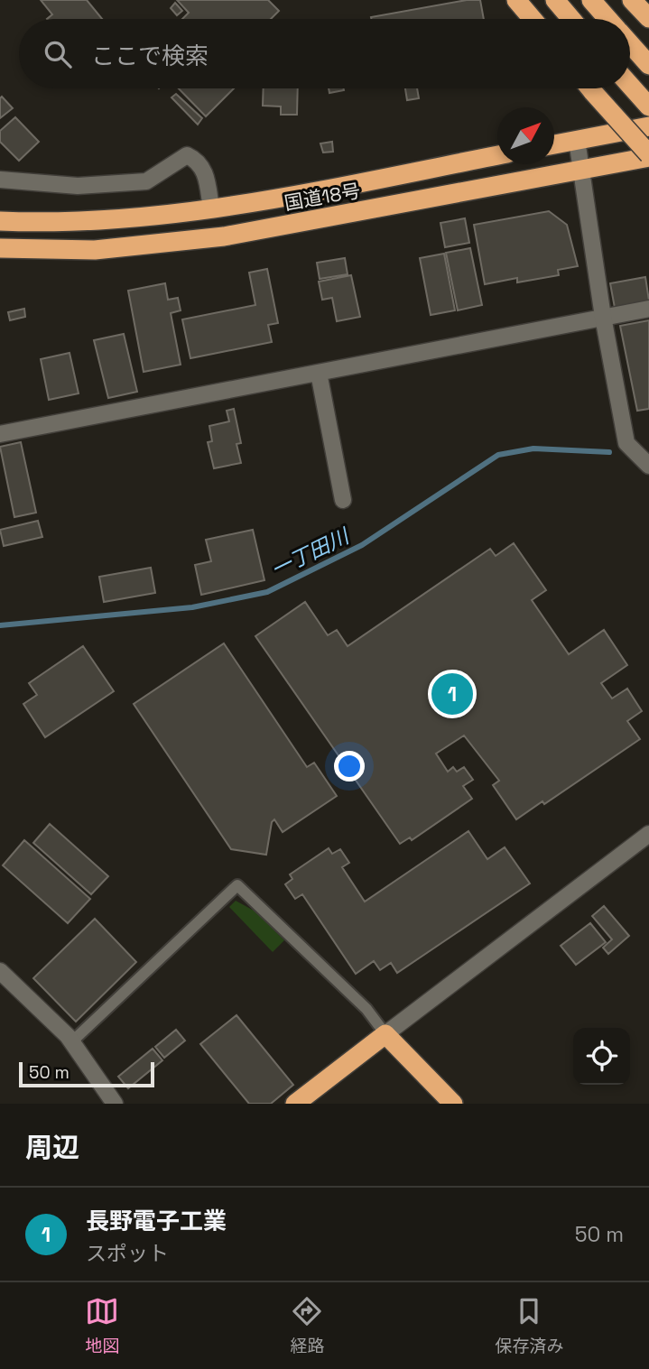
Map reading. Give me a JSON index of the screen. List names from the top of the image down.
{
  "streets": {
    "highway": ["国道18号"]
  },
  "water": ["一丁田川"],
  "scale_bar": "50 m",
  "north": "top right",
  "page": {
    "search": "ここで検索",
    "pins": "1",
    "scale": "50 m",
    "heading": "周辺",
    "list": [
      {
        "mark": "1",
        "name": "長野電子工業",
        "note": "スポット",
        "value": "50 m"
      }
    ],
    "nav": ["地図", "経路", "保存済み"]
  }
}
